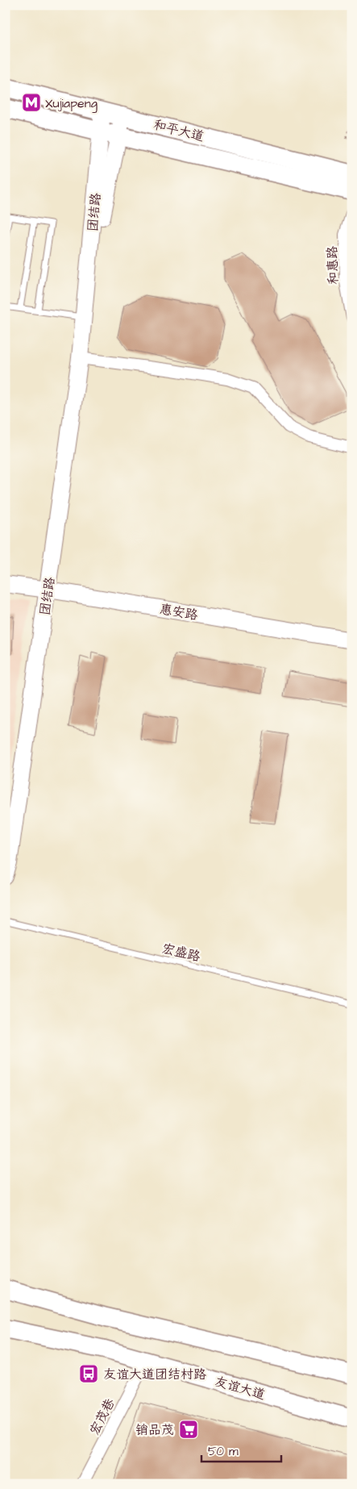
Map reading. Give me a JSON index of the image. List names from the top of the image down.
{
  "streets": {
    "main road": ["和平大道", "友谊大道"],
    "street": [
      "团结路",
      "和惠路",
      "惠安路",
      "宏茂巷"
    ],
    "lane": ["宏盛路"]
  },
  "crossings": [
    ["和平大道", "团结路"],
    ["团结路", "惠安路"],
    ["友谊大道", "宏茂巷"]
  ],
  "places": {
    "metro station": ["Xujiapeng"],
    "bus stop": ["友谊大道团结村路"],
    "supermarket": ["销品茂"]
  },
  "scale_bar": "50 m"
}
